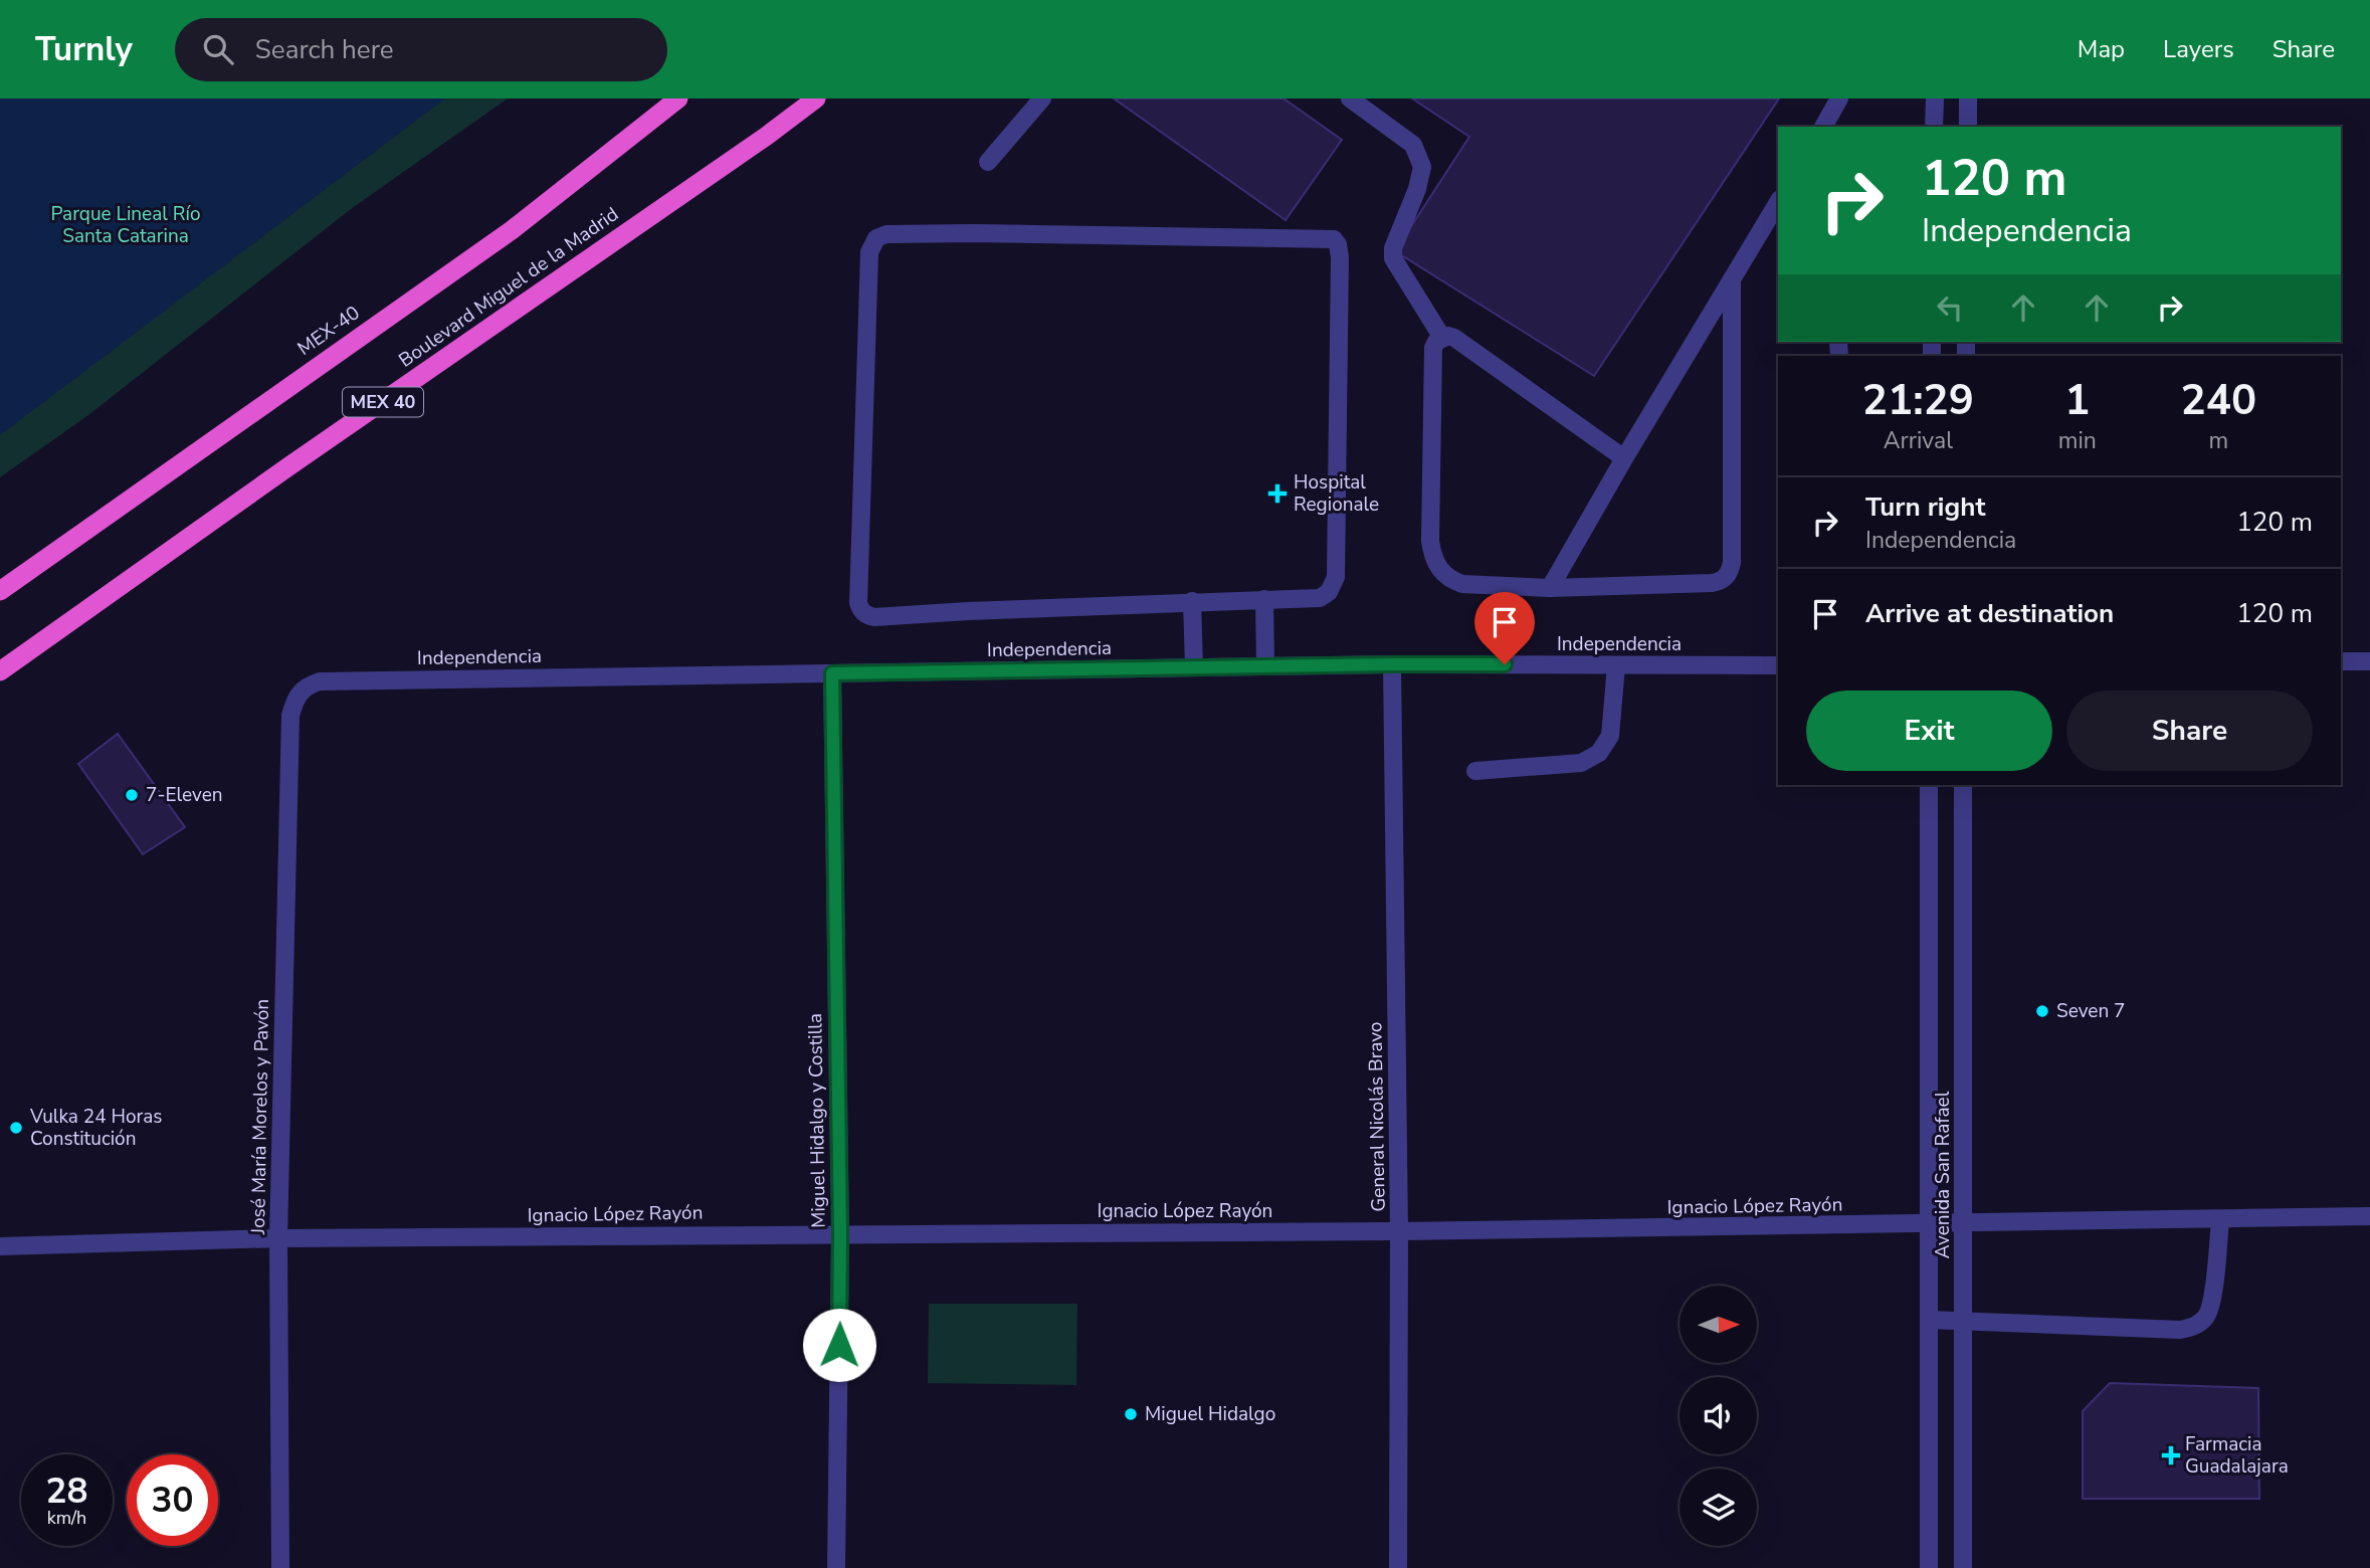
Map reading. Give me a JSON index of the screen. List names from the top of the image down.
{
  "streets": {
    "highway": ["Boulevard Miguel de la Madrid", "MEX-40", "MEX 40"],
    "street": [
      "Independencia",
      "José María Morelos y Pavón",
      "General Nicolás Bravo",
      "Miguel Hidalgo y Costilla",
      "Avenida San Rafael",
      "Ignacio López Rayón"
    ]
  },
  "crossings": [
    ["Independencia", "José María Morelos y Pavón"],
    ["Independencia", "General Nicolás Bravo"],
    ["Independencia", "Miguel Hidalgo y Costilla"],
    ["José María Morelos y Pavón", "Ignacio López Rayón"],
    ["General Nicolás Bravo", "Ignacio López Rayón"],
    ["Miguel Hidalgo y Costilla", "Ignacio López Rayón"],
    ["Avenida San Rafael", "Ignacio López Rayón"]
  ],
  "parks": ["Parque Lineal Río Santa Catarina"],
  "places": {
    "health": ["Hospital Regionale", "Farmacia Guadalajara"],
    "other": [
      "7-Eleven",
      "Seven 7",
      "Vulka 24 Horas Constitución",
      "Miguel Hidalgo"
    ]
  },
  "north": "right",
  "page": {
    "header": "Turnly",
    "search": "Search here",
    "nav": ["Map", "Layers", "Share"],
    "turn": ["120 m", "Independencia"],
    "eta": [
      "21:29",
      "Arrival",
      "1",
      "min",
      "240",
      "m"
    ],
    "list": [
      {
        "name": "Turn right",
        "note": "Independencia",
        "value": "120 m"
      },
      {
        "name": "Arrive at destination",
        "value": "120 m"
      }
    ],
    "buttons": ["Exit", "Share"],
    "speed": "28 km/h",
    "limit": "30"
  }
}
